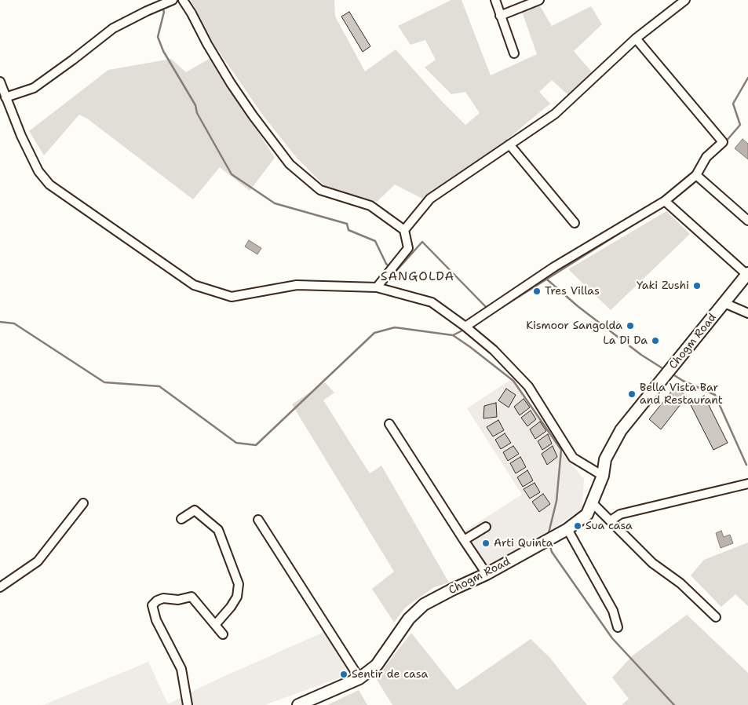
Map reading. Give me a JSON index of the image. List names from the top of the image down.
{
  "streets": {
    "main road": ["Chogm Road"]
  },
  "districts": ["SANGOLDA"],
  "places": [
    "Yaki Zushi",
    "Tres Villas",
    "Kismoor Sangolda",
    "La Di Da",
    "Bella Vista Bar and Restaurant",
    "Sua casa",
    "Arti Quinta",
    "Sentir de casa"
  ]
}
